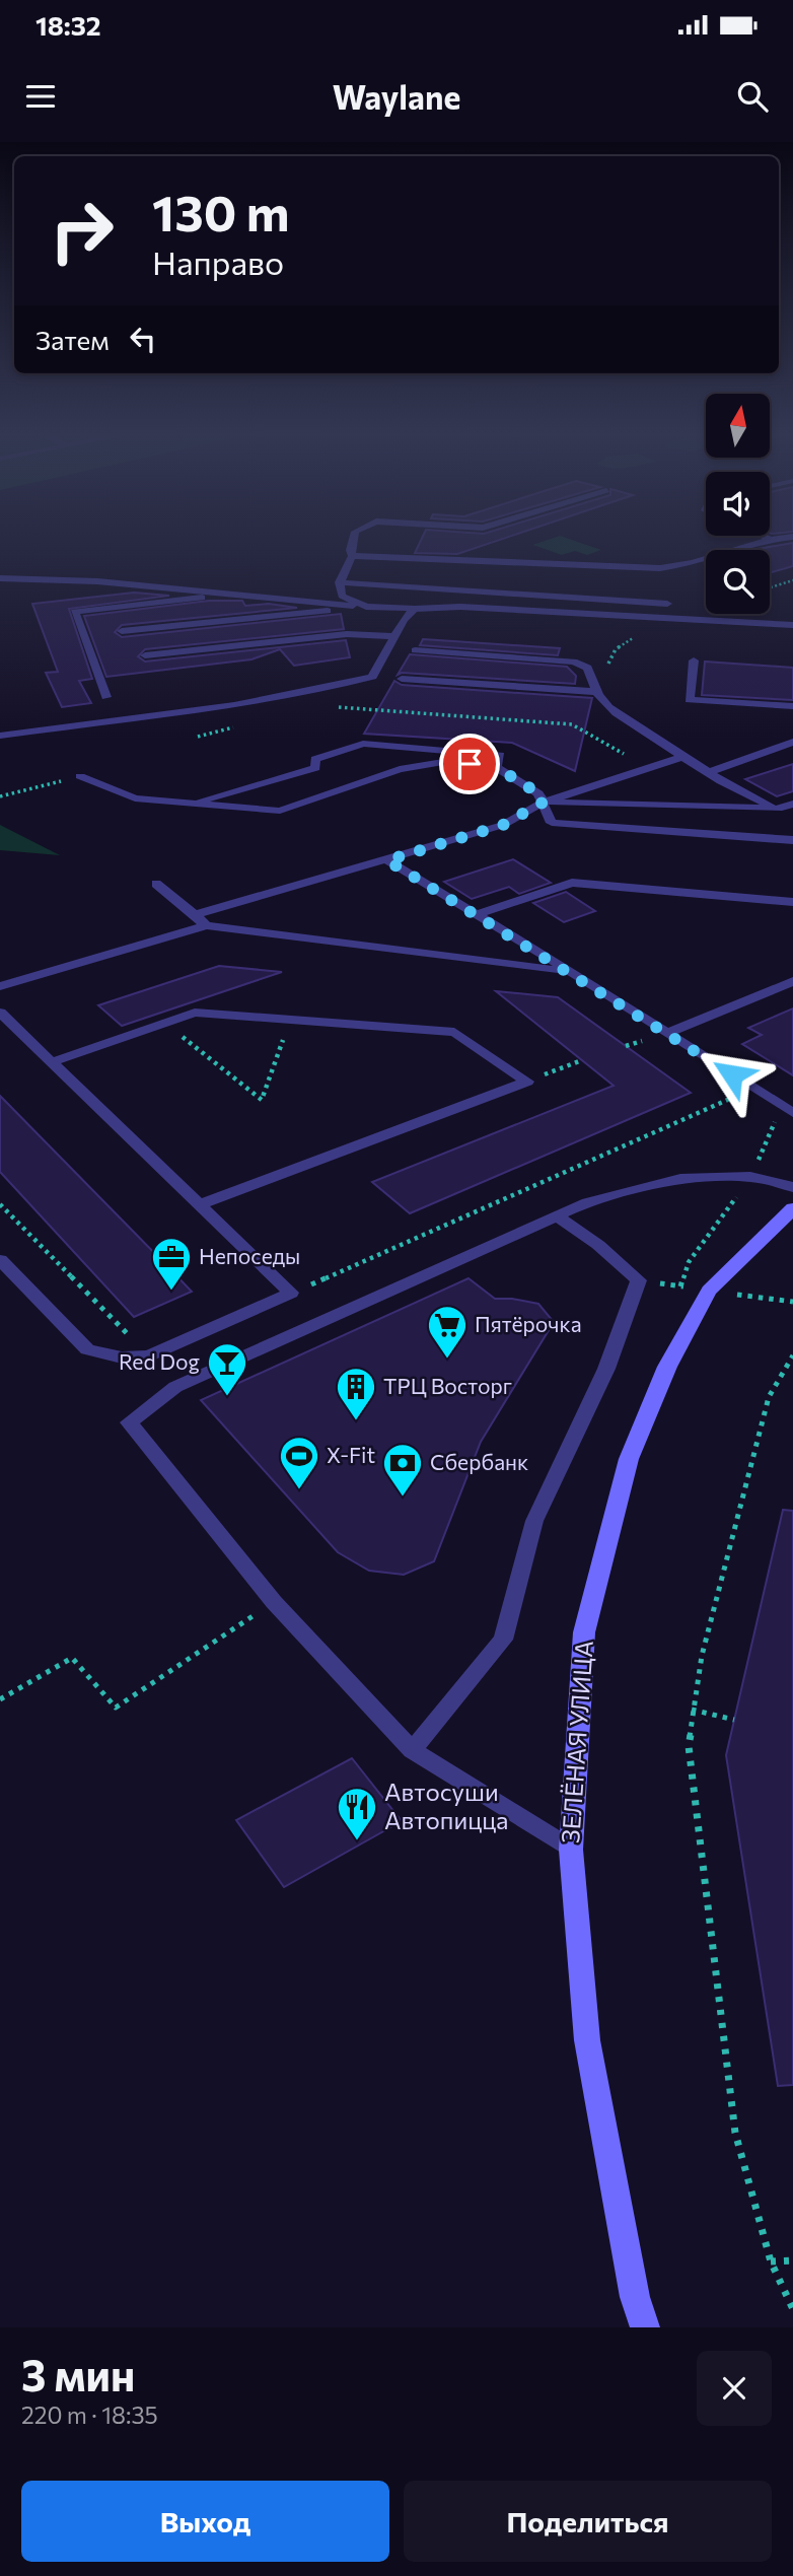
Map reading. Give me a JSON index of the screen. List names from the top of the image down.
{
  "streets": {
    "main road": ["ЗЕЛЁНАЯ УЛИЦА"]
  },
  "places": {
    "office": ["Непоседы"],
    "supermarket": ["Пятёрочка"],
    "bar": ["Red Dog"],
    "building": ["ТРЦ Восторг"],
    "sports": ["X-Fit"],
    "bank": ["Сбербанк"],
    "restaurant": ["Автосуши Автопицца"]
  },
  "north": "top",
  "page": {
    "status": "18:32",
    "header": "Waylane",
    "turn": ["130 m", "Направо"],
    "then": "Затем",
    "heading": ["3 мин", "220 m · 18:35"],
    "buttons": ["Выход", "Поделиться"]
  }
}
